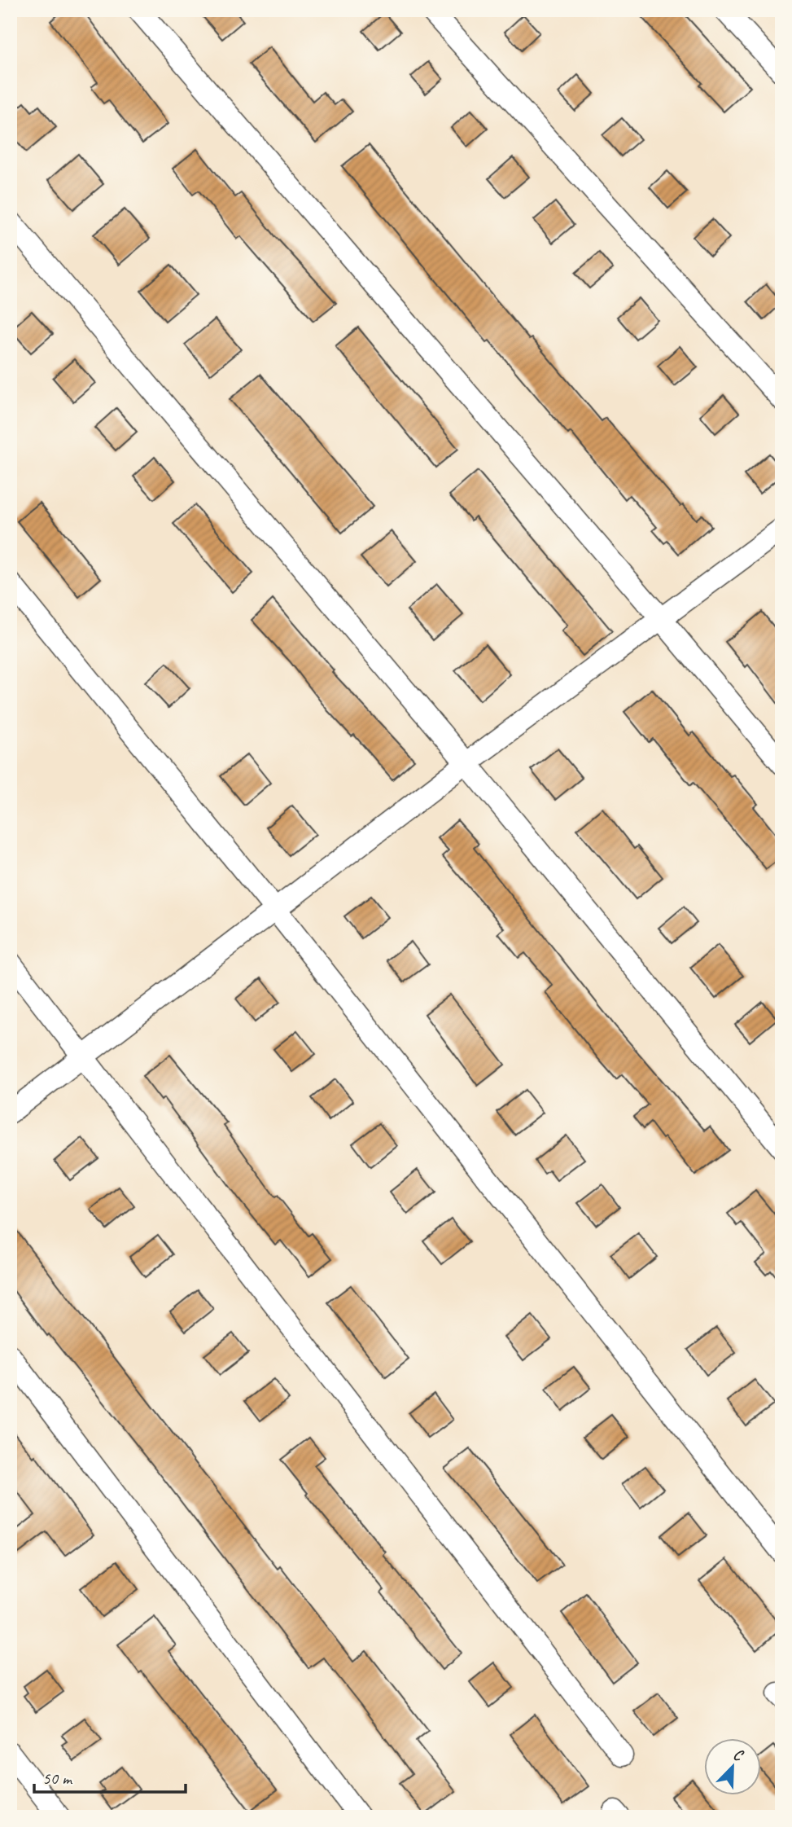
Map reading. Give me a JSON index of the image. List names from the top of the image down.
{
  "scale_bar": "50 m",
  "north": "top right"
}
